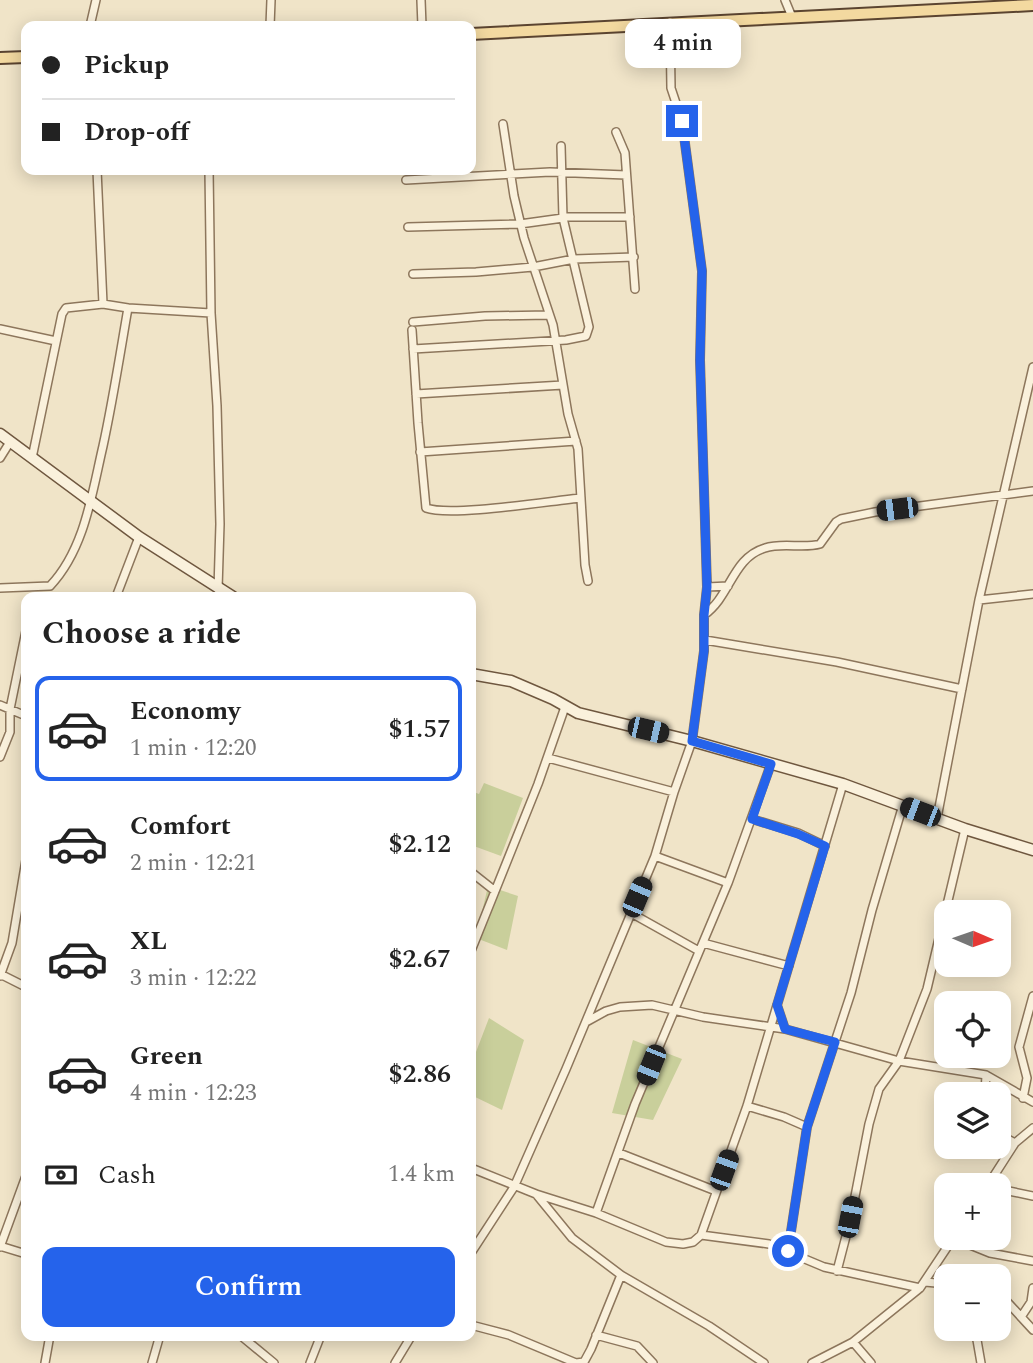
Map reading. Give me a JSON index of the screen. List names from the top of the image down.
{
  "north": "right",
  "page": {
    "bubble": "4 min",
    "banner": ["Pickup", "Drop-off"],
    "heading": "Choose a ride",
    "list": [
      {
        "name": "Economy",
        "note": "1 min · 12:20",
        "value": "$1.57"
      },
      {
        "name": "Comfort",
        "note": "2 min · 12:21",
        "value": "$2.12"
      },
      {
        "name": "XL",
        "note": "3 min · 12:22",
        "value": "$2.67"
      },
      {
        "name": "Green",
        "note": "4 min · 12:23",
        "value": "$2.86"
      }
    ],
    "map_buttons": ["+", "−"],
    "pay": ["Cash", "1.4 km"],
    "buttons": "Confirm"
  }
}
